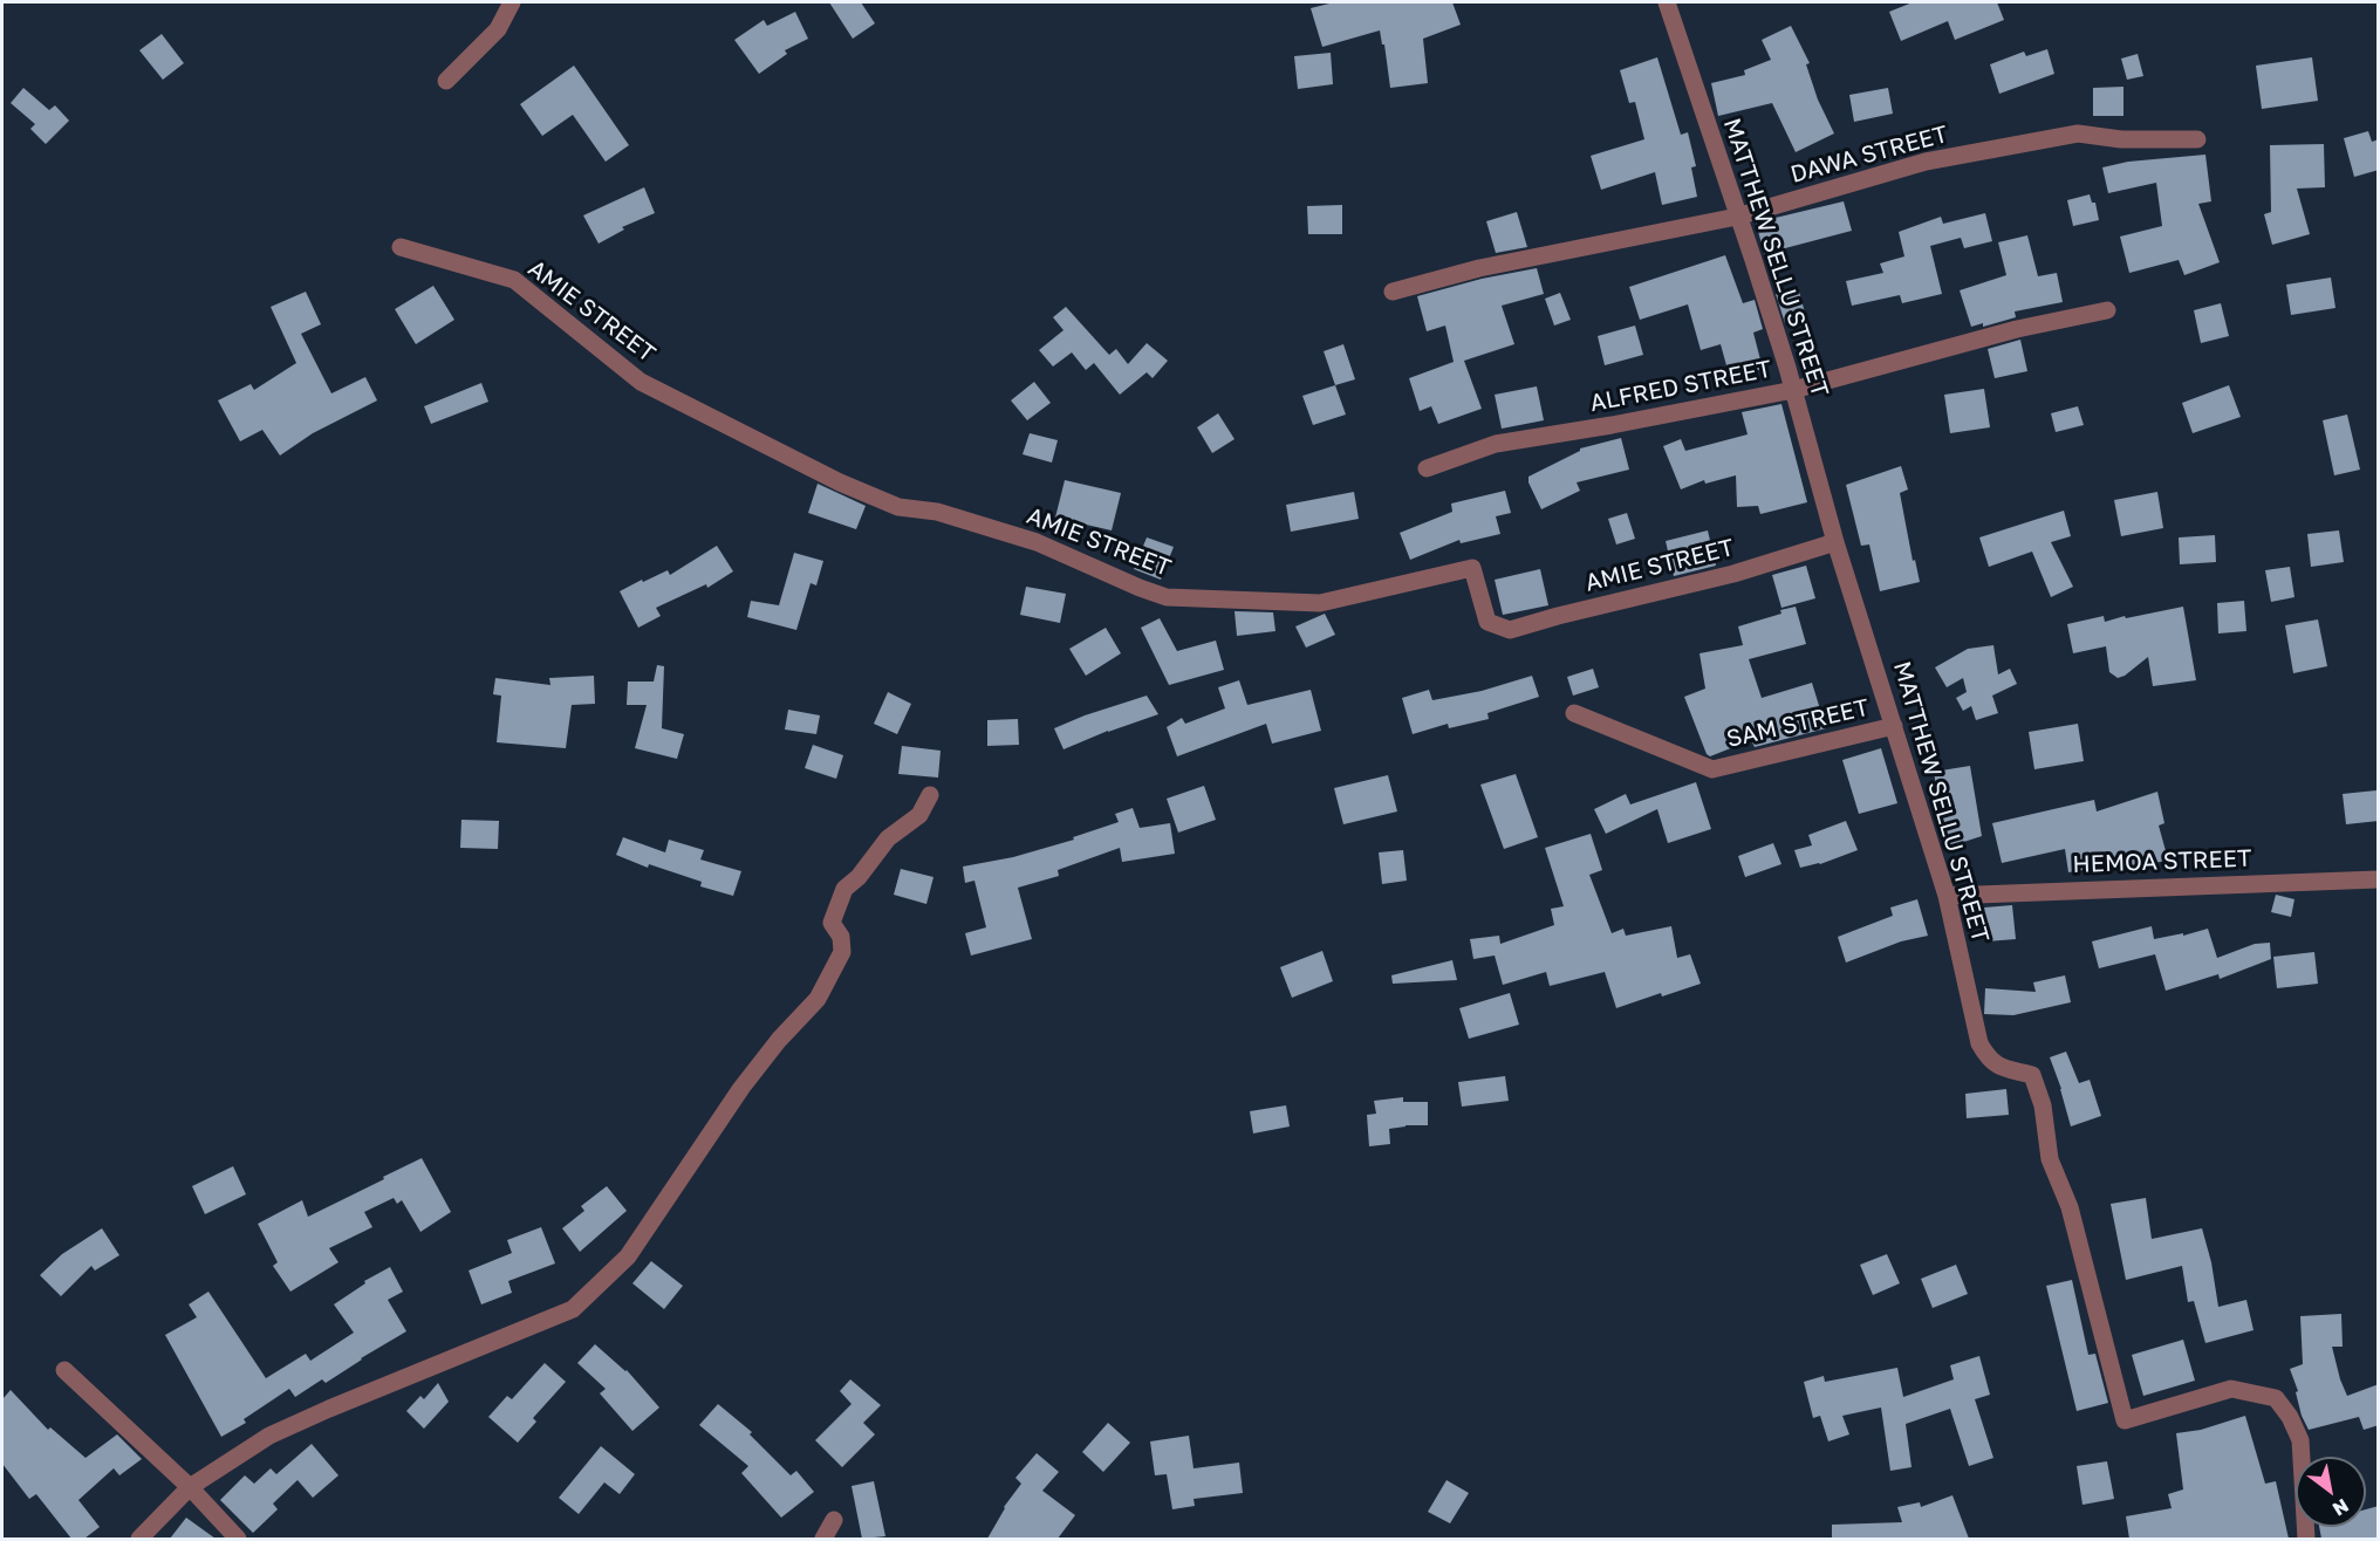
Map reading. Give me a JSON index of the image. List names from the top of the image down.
{
  "streets": {
    "street": [
      "DAWA STREET",
      "MATTHEW SELLU STREET",
      "AMIE STREET",
      "ALFRED STREET",
      "SAM STREET",
      "HEMOA STREET"
    ]
  },
  "crossings": [
    ["DAWA STREET", "MATTHEW SELLU STREET"],
    ["MATTHEW SELLU STREET", "AMIE STREET"],
    ["MATTHEW SELLU STREET", "ALFRED STREET"],
    ["MATTHEW SELLU STREET", "SAM STREET"],
    ["MATTHEW SELLU STREET", "HEMOA STREET"]
  ],
  "north": "bottom right"
}
